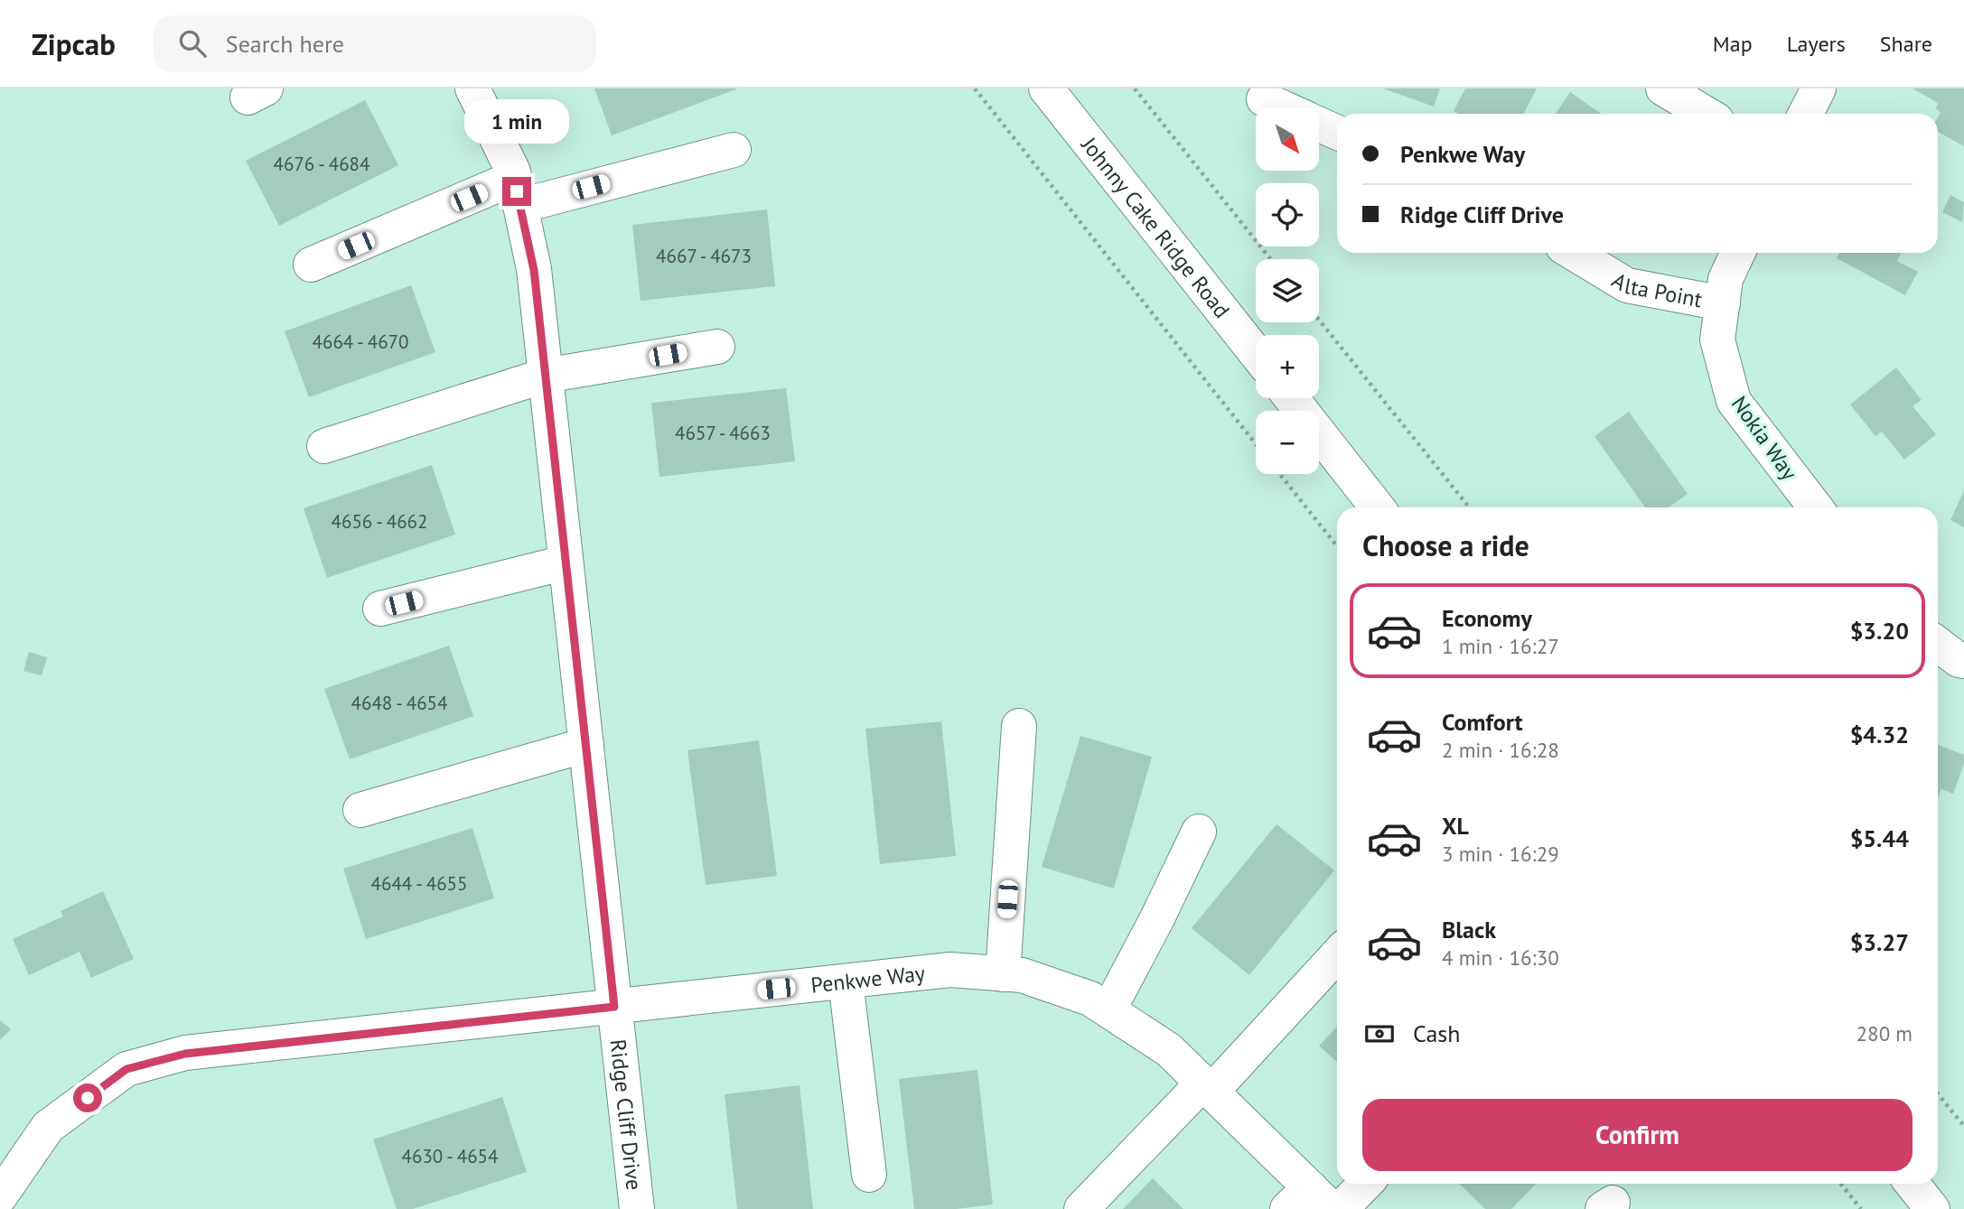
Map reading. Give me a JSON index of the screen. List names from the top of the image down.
{
  "streets": {
    "street": [
      "Johnny Cake Ridge Road",
      "Alta Point",
      "Nokia Way",
      "Penkwe Way",
      "Ridge Cliff Drive"
    ]
  },
  "crossings": [
    ["Alta Point", "Nokia Way"],
    ["Penkwe Way", "Ridge Cliff Drive"]
  ],
  "house_numbers": [
    "4676 - 4684",
    "4667 - 4673",
    "4664 - 4670",
    "4657 - 4663",
    "4656 - 4662",
    "4648 - 4654",
    "4644 - 4655",
    "4630 - 4654"
  ],
  "north": "bottom right",
  "page": {
    "header": "Zipcab",
    "search": "Search here",
    "nav": ["Map", "Layers", "Share"],
    "bubble": "1 min",
    "map_buttons": ["+", "−"],
    "banner": ["Penkwe Way", "Ridge Cliff Drive"],
    "heading": "Choose a ride",
    "list": [
      {
        "name": "Economy",
        "note": "1 min · 16:27",
        "value": "$3.20"
      },
      {
        "name": "Comfort",
        "note": "2 min · 16:28",
        "value": "$4.32"
      },
      {
        "name": "XL",
        "note": "3 min · 16:29",
        "value": "$5.44"
      },
      {
        "name": "Black",
        "note": "4 min · 16:30",
        "value": "$3.27"
      }
    ],
    "pay": ["Cash", "280 m"],
    "buttons": "Confirm"
  }
}
